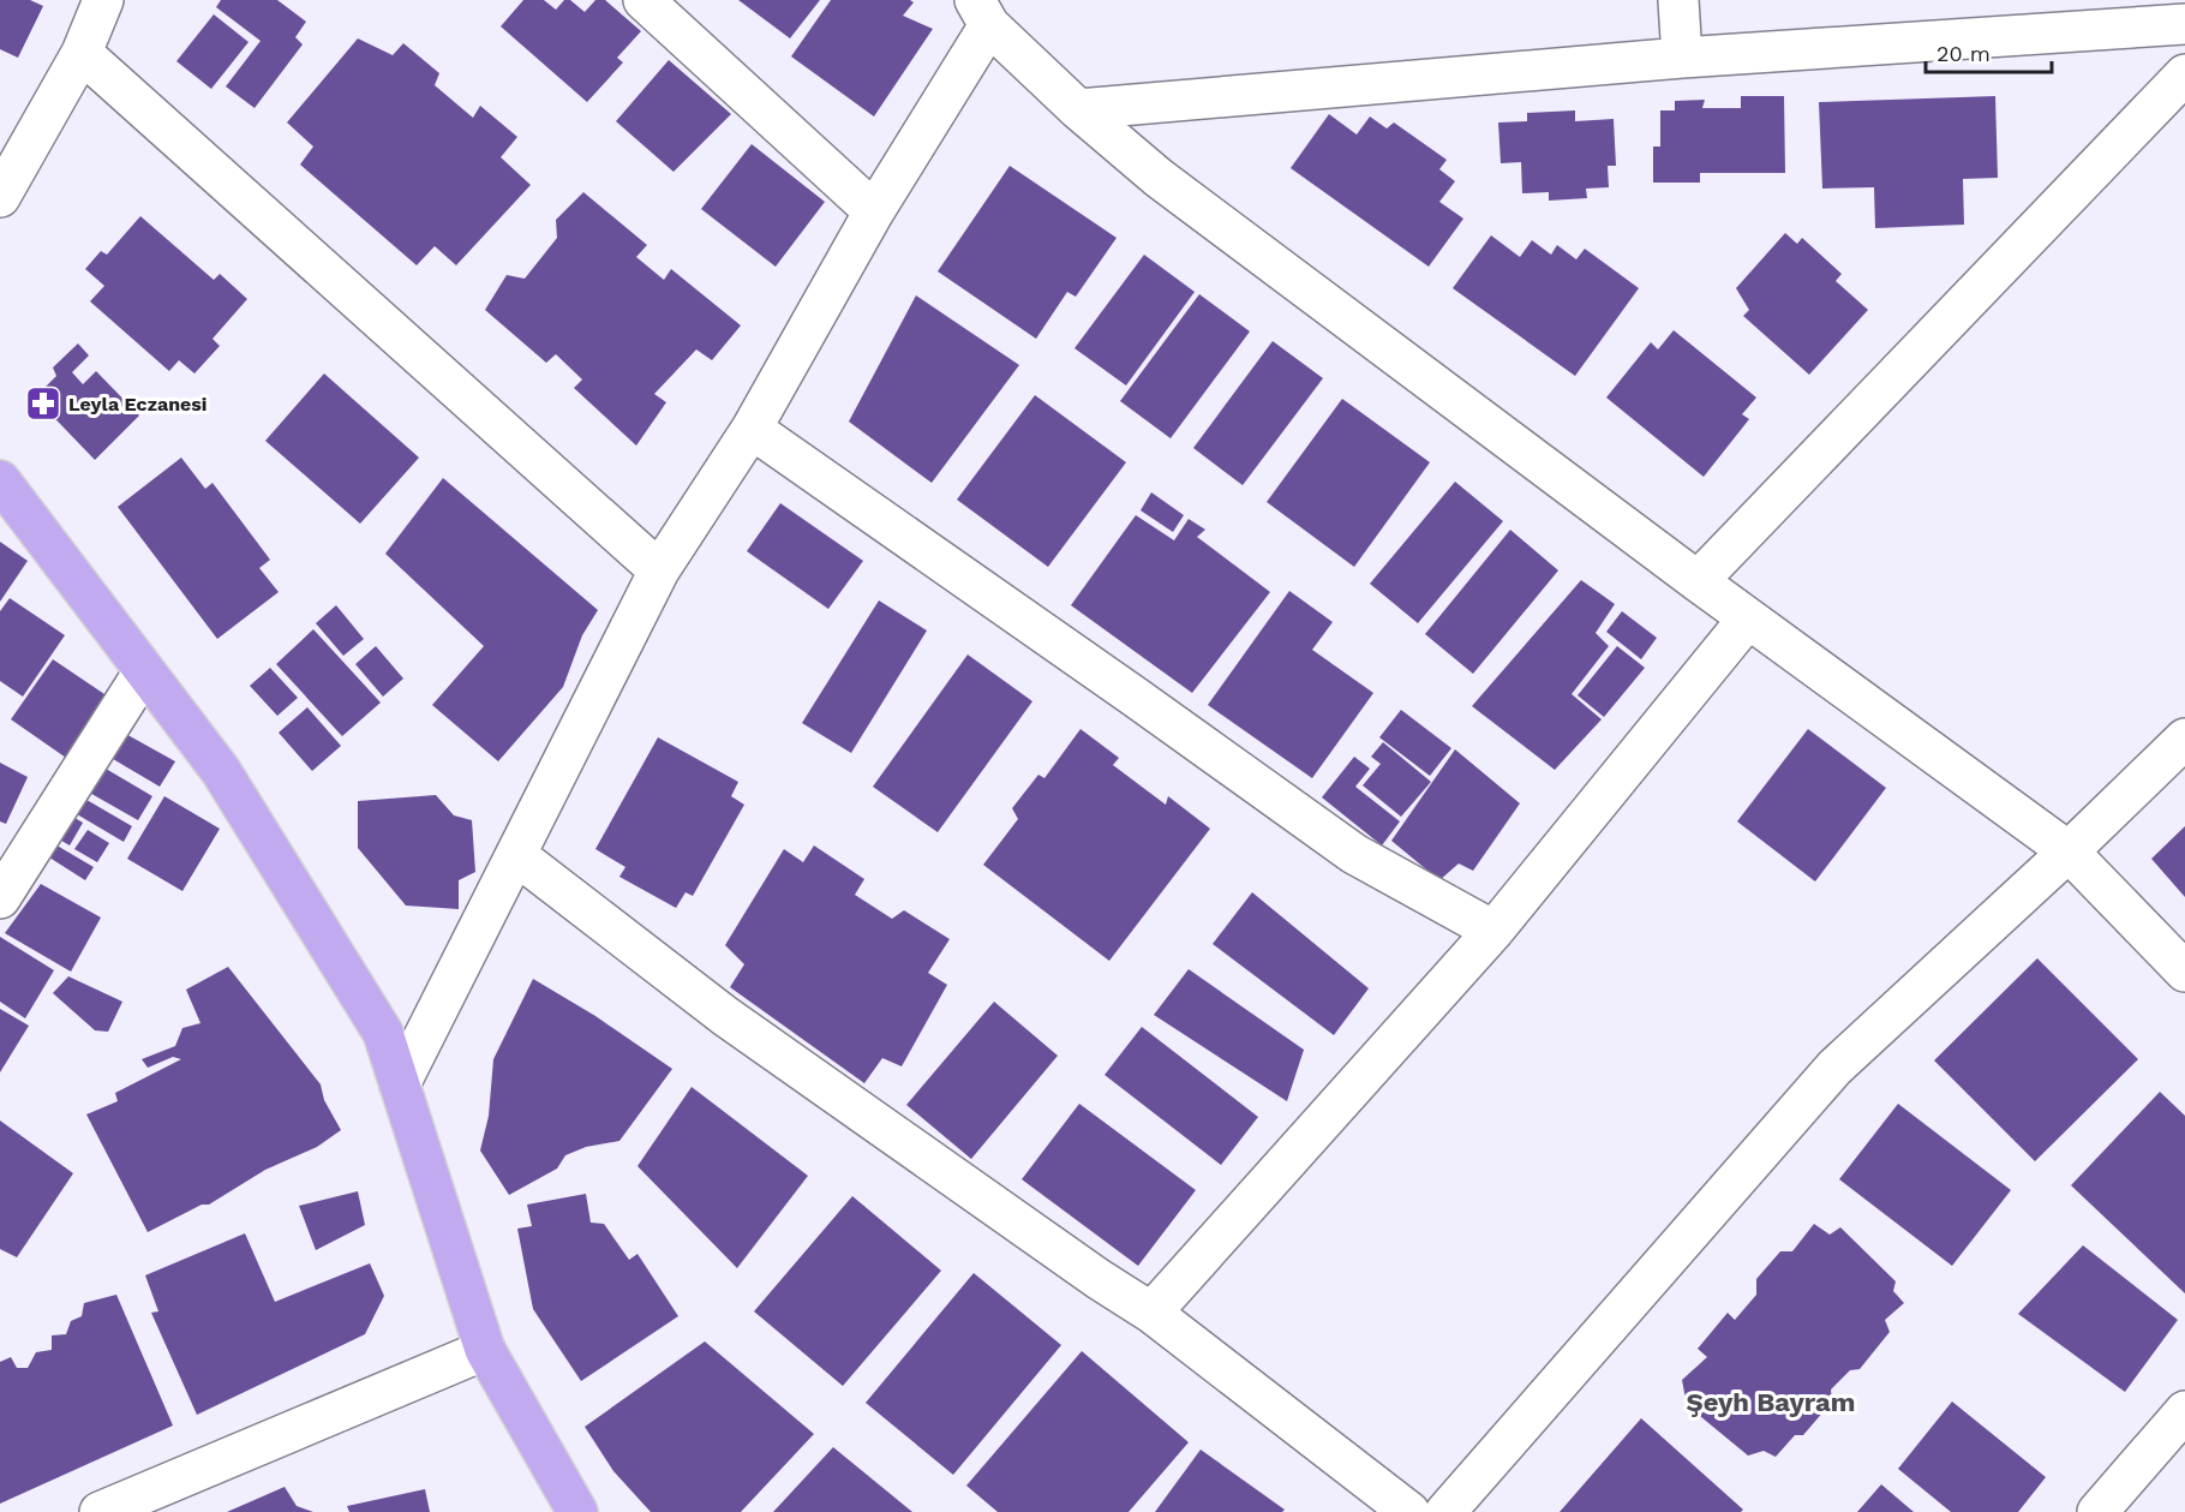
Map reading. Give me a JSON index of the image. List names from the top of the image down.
{
  "districts": ["Şeyh Bayram"],
  "places": {
    "pharmacy": ["Leyla Eczanesi"]
  },
  "scale_bar": "20 m"
}
